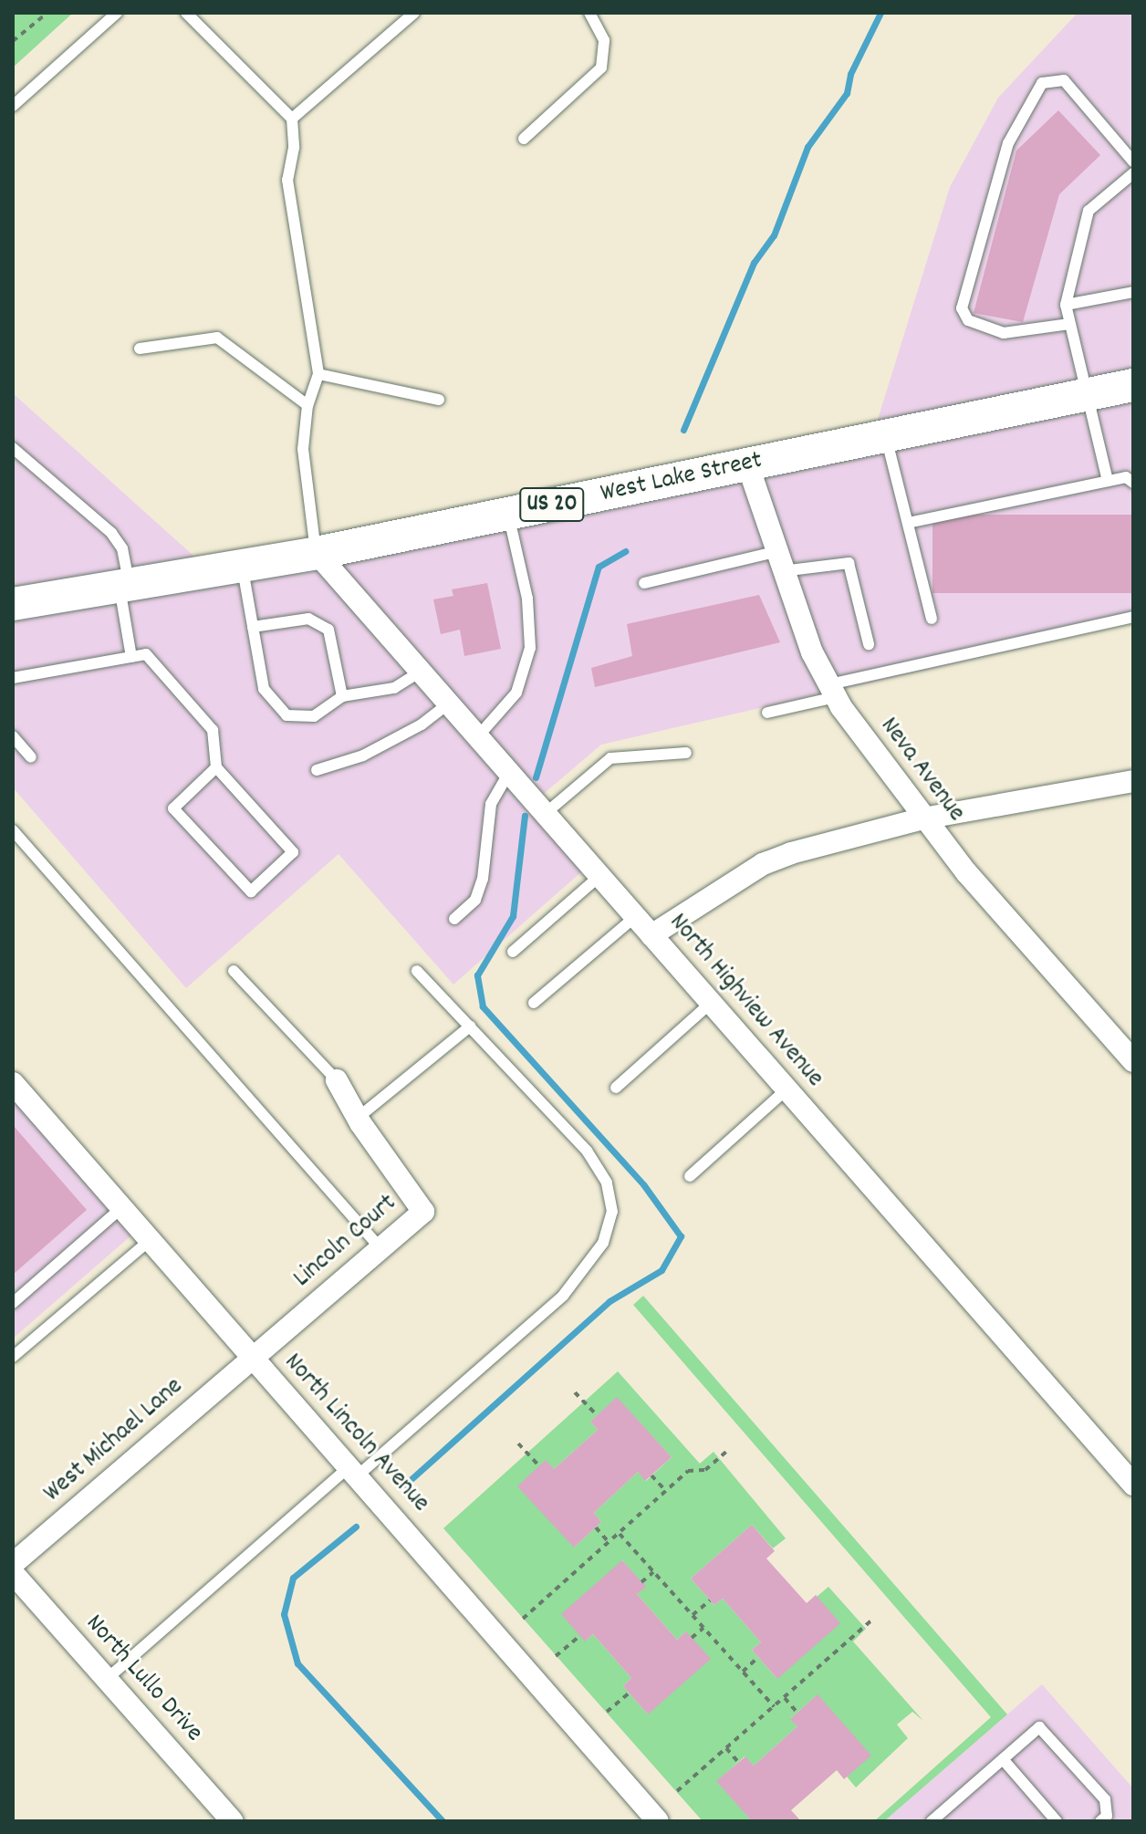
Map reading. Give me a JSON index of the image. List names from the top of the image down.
{
  "streets": {
    "main road": ["West Lake Street", "US 20"],
    "street": [
      "Neva Avenue",
      "North Highview Avenue",
      "Lincoln Court",
      "North Lincoln Avenue",
      "West Michael Lane",
      "North Lullo Drive"
    ]
  },
  "crossings": [
    ["West Lake Street", "Neva Avenue"],
    ["West Lake Street", "North Highview Avenue"],
    ["Lincoln Court", "North Lincoln Avenue"],
    ["Lincoln Court", "West Michael Lane"],
    ["North Lincoln Avenue", "West Michael Lane"]
  ]
}
